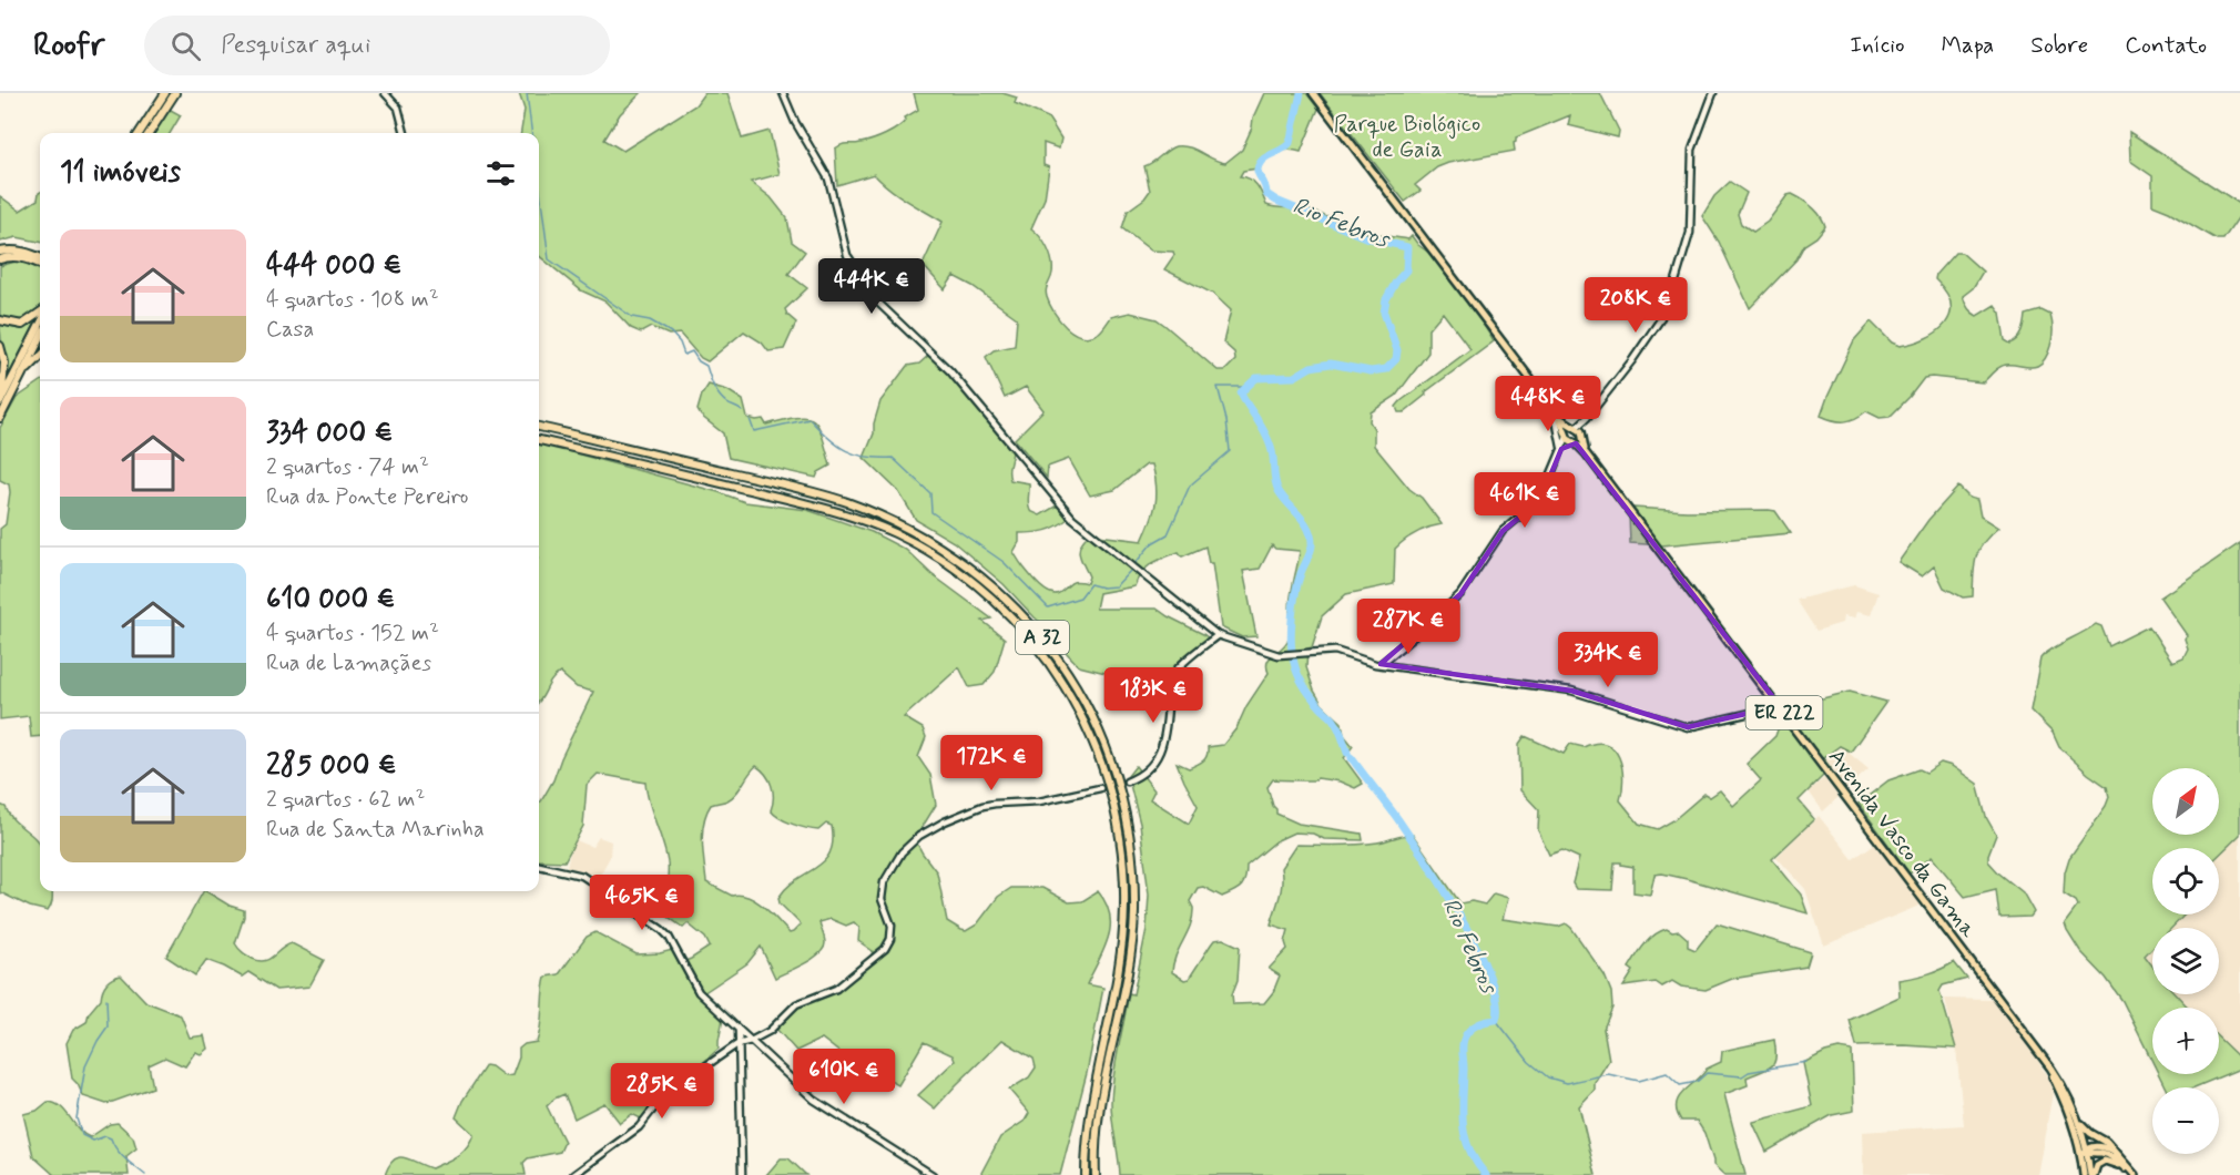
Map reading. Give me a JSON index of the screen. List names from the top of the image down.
{
  "streets": {
    "highway": ["A 32"],
    "main road": ["ER 222", "Avenida Vasco da Gama"]
  },
  "crossings": [
    ["ER 222", "Avenida Vasco da Gama"]
  ],
  "water": ["Rio Febros"],
  "parks": ["Parque Biológico de Gaia"],
  "north": "top right",
  "page": {
    "header": "Roofr",
    "search": "Pesquisar aqui",
    "nav": [
      "Início",
      "Mapa",
      "Sobre",
      "Contato"
    ],
    "heading": "11 imóveis",
    "list": [
      {
        "name": "444 000 €",
        "note": "4 quartos · 108 m² · Casa"
      },
      {
        "name": "334 000 €",
        "note": "2 quartos · 74 m² · Rua da Ponte Pereiro"
      },
      {
        "name": "610 000 €",
        "note": "4 quartos · 152 m² · Rua de Lamaçães"
      },
      {
        "name": "285 000 €",
        "note": "2 quartos · 62 m² · Rua de Santa Marinha"
      }
    ],
    "price": [
      "444K €",
      "208K €",
      "448K €",
      "461K €",
      "287K €",
      "334K €",
      "183K €",
      "172K €",
      "465K €",
      "610K €",
      "285K €"
    ],
    "map_buttons": ["+", "−"]
  }
}
